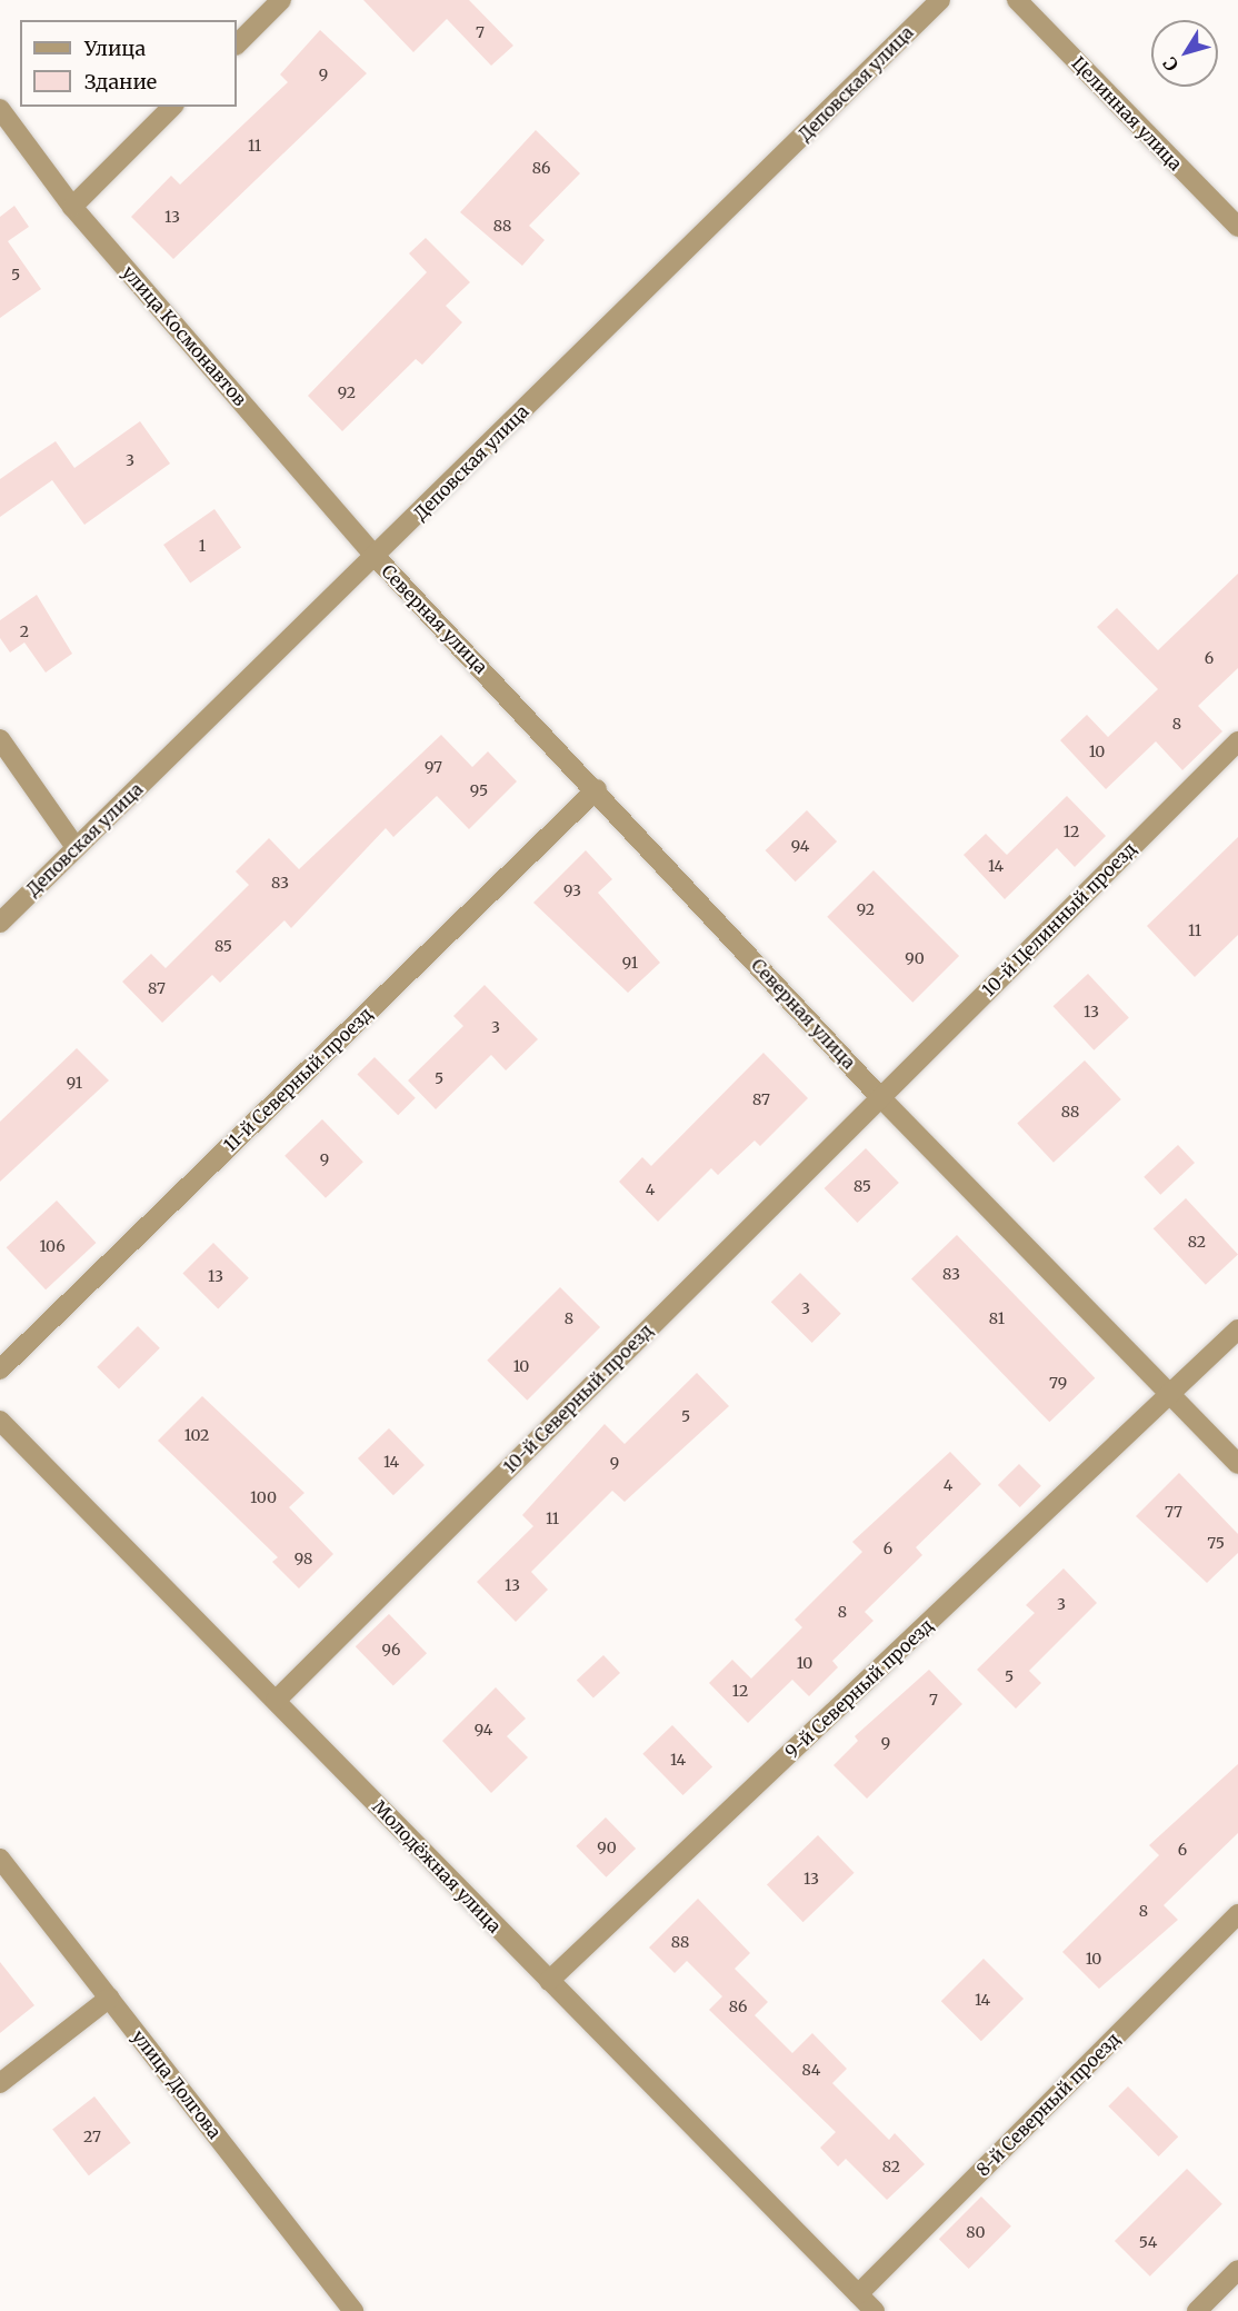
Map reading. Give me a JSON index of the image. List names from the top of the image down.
{
  "streets": {
    "street": [
      "Деповская улица",
      "Целинная улица",
      "улица Космонавтов",
      "Северная улица",
      "10-й Целинный проезд",
      "11-й Северный проезд",
      "10-й Северный проезд",
      "9-й Северный проезд",
      "Молодёжная улица",
      "улица Долгова",
      "8-й Северный проезд"
    ]
  },
  "crossings": [
    ["Деповская улица", "улица Космонавтов"],
    ["Деповская улица", "Северная улица"],
    ["улица Космонавтов", "Северная улица"],
    ["Северная улица", "10-й Целинный проезд"],
    ["Северная улица", "11-й Северный проезд"],
    ["Северная улица", "10-й Северный проезд"],
    ["Северная улица", "9-й Северный проезд"],
    ["10-й Целинный проезд", "10-й Северный проезд"],
    ["10-й Северный проезд", "Молодёжная улица"],
    ["9-й Северный проезд", "Молодёжная улица"],
    ["Молодёжная улица", "8-й Северный проезд"]
  ],
  "house_numbers": [
    "7",
    "9",
    "11",
    "86",
    "13",
    "88",
    "5",
    "92",
    "3",
    "1",
    "2",
    "6",
    "8",
    "10",
    "97",
    "95",
    "12",
    "94",
    "14",
    "83",
    "93",
    "92",
    "11",
    "85",
    "90",
    "91",
    "87",
    "13",
    "3",
    "5",
    "91",
    "87",
    "88",
    "9",
    "85",
    "4",
    "82",
    "106",
    "83",
    "13",
    "3",
    "8",
    "81",
    "10",
    "79",
    "5",
    "102",
    "14",
    "9",
    "4",
    "100",
    "77",
    "11",
    "75",
    "6",
    "98",
    "13",
    "3",
    "8",
    "96",
    "10",
    "5",
    "12",
    "7",
    "94",
    "9",
    "14",
    "90",
    "6",
    "13",
    "8",
    "88",
    "10",
    "14",
    "86",
    "84",
    "27",
    "82",
    "80",
    "54"
  ],
  "legend": ["Улица", "Здание"],
  "north": "bottom left"
}
